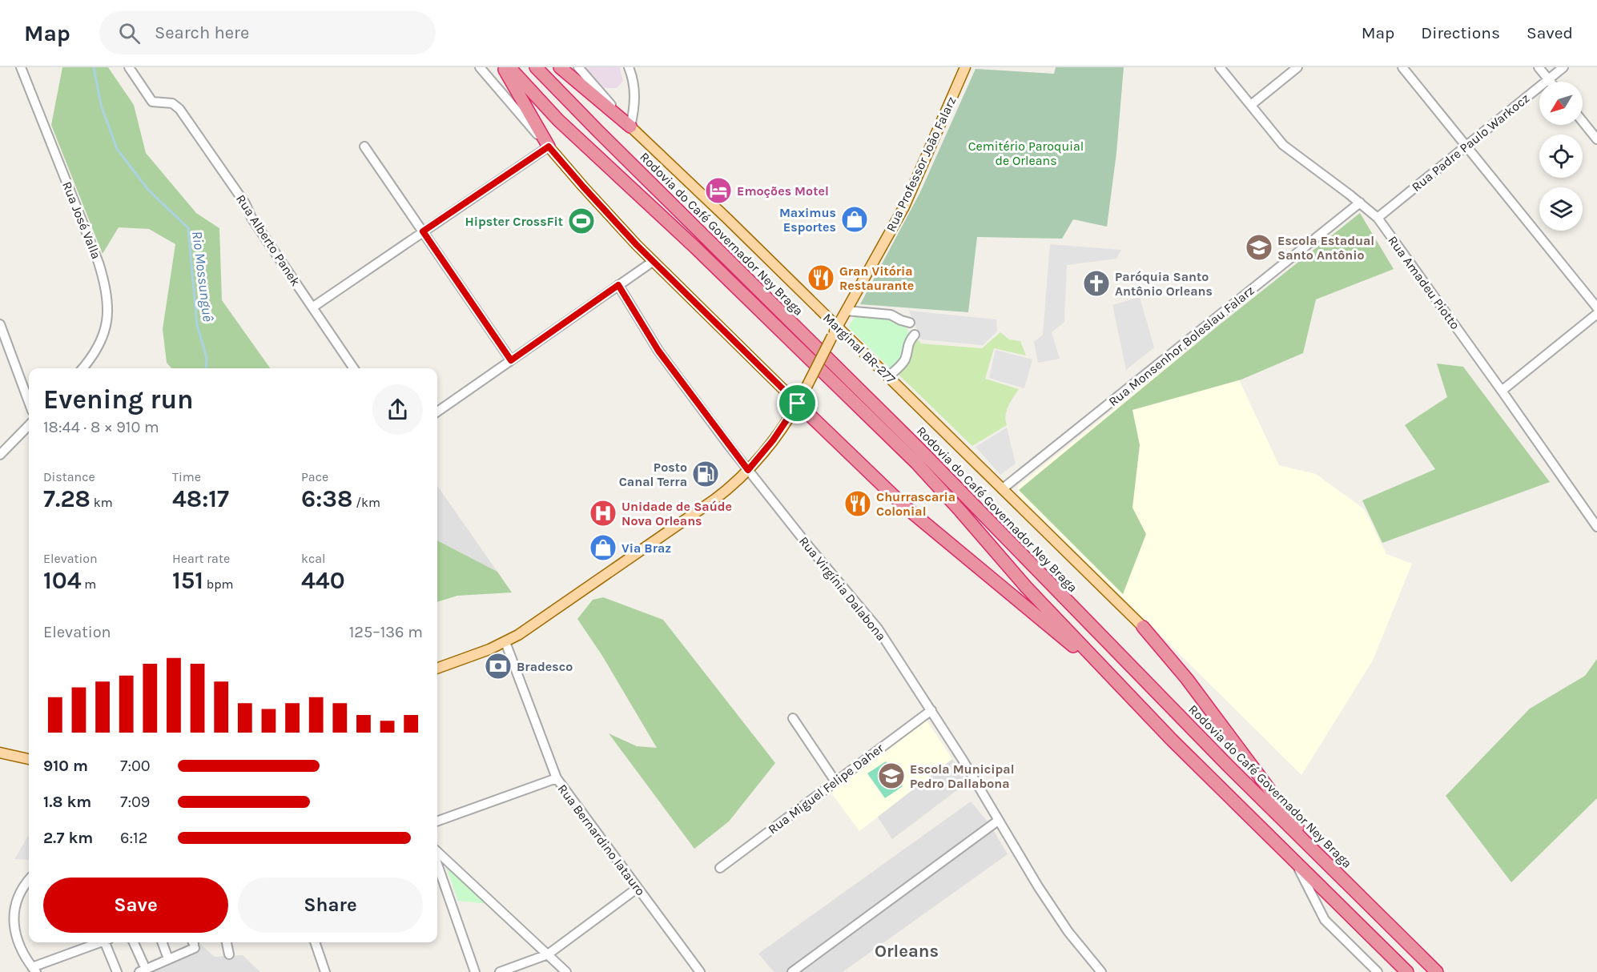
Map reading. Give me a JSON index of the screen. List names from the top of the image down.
{
  "streets": {
    "highway": ["Rodovia do Café Governador Ney Braga"],
    "main road": ["Rua Professor João Falarz", "Marginal BR-277"],
    "street": [
      "Rua Padre Paulo Warkocz",
      "Rua José Valla",
      "Rua Alberto Panek",
      "Rua Amadeu Piotto",
      "Rua Monsenhor Boleslau Falarz",
      "Rua Virgínia Dalabona",
      "Rua Miguel Felipe Daher",
      "Rua Bernardino Iatauro"
    ]
  },
  "crossings": [
    ["Rua Padre Paulo Warkocz", "Rua Amadeu Piotto"],
    ["Rua Professor João Falarz", "Marginal BR-277"],
    ["Rua Professor João Falarz", "Rua Virgínia Dalabona"],
    ["Rua Professor João Falarz", "Rua Bernardino Iatauro"],
    ["Rua Amadeu Piotto", "Rua Monsenhor Boleslau Falarz"],
    ["Rua Monsenhor Boleslau Falarz", "Marginal BR-277"],
    ["Rua Virgínia Dalabona", "Rua Miguel Felipe Daher"]
  ],
  "districts": ["Orleans"],
  "water": ["Rio Mossunguê"],
  "parks": ["Cemitério Paroquial de Orleans"],
  "places": {
    "hotel": ["Emoções Motel"],
    "shop": ["Maximus Esportes", "Via Braz"],
    "sports": ["Hipster CrossFit"],
    "school or university": ["Escola Estadual Santo Antônio", "Escola Municipal Pedro Dallabona"],
    "restaurant": ["Gran Vitória Restaurante", "Churrascaria Colonial"],
    "church": ["Paróquia Santo Antônio Orleans"],
    "fuel station": ["Posto Canal Terra"],
    "hospital": ["Unidade de Saúde Nova Orleans"],
    "bank": ["Bradesco"]
  },
  "north": "bottom left",
  "page": {
    "header": "Map",
    "search": "Search here",
    "nav": ["Map", "Directions", "Saved"],
    "heading": ["Evening run", "18:44 · 8 × 910 m"],
    "stats": [
      ["Distance", "7.28 km"],
      ["Time", "48:17"],
      ["Pace", "6:38 /km"],
      ["Elevation", "104 m"],
      ["Heart rate", "151 bpm"],
      ["kcal", "440"]
    ],
    "chart": ["Elevation", "125–136 m"],
    "list": [
      {
        "name": "910 m",
        "note": "7:00"
      },
      {
        "name": "1.8 km",
        "note": "7:09"
      },
      {
        "name": "2.7 km",
        "note": "6:12"
      }
    ],
    "buttons": ["Save", "Share"]
  }
}
